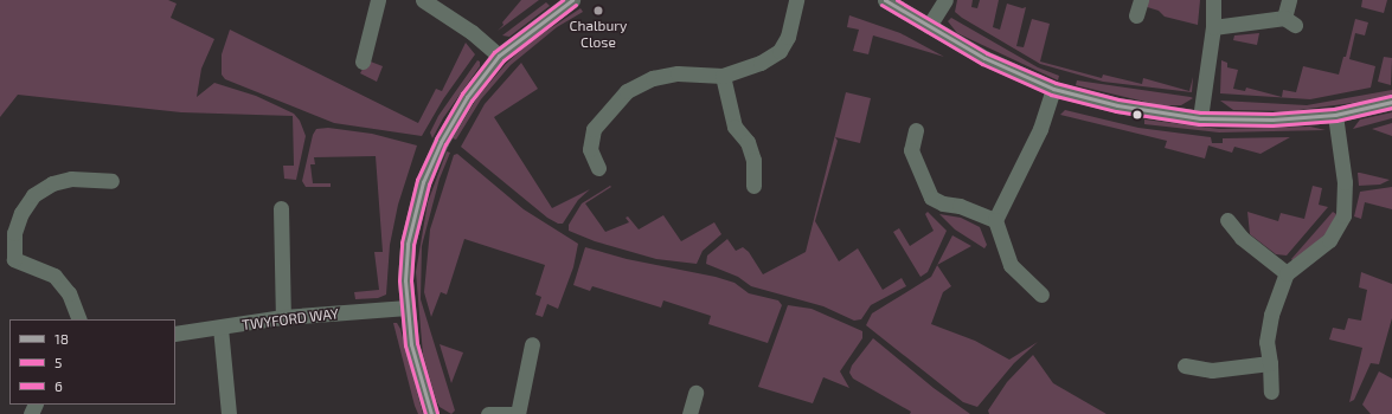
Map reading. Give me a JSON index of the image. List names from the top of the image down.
{
  "streets": {
    "street": ["TWYFORD WAY"]
  },
  "places": ["Chalbury Close"],
  "lines": ["transit line 18", "transit line 6", "transit line 5"],
  "legend": ["18", "5", "6"]
}
